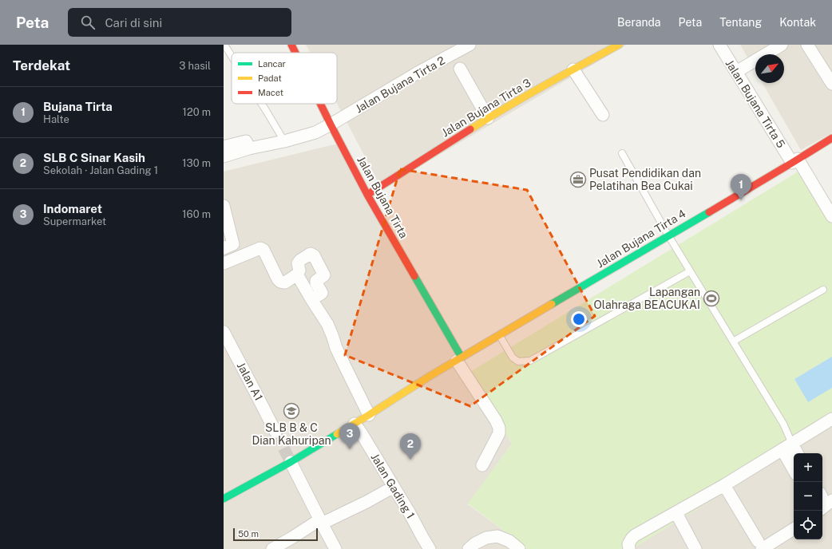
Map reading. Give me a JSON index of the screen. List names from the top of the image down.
{
  "streets": {
    "street": [
      "Jalan Bujana Tirta 2",
      "Jalan Bujana Tirta 5",
      "Jalan Bujana Tirta 3",
      "Jalan Bujana Tirta",
      "Jalan Bujana Tirta 4",
      "Jalan A1",
      "Jalan Gading 1"
    ]
  },
  "crossings": [
    ["Jalan Bujana Tirta 2", "Jalan Bujana Tirta"],
    ["Jalan Bujana Tirta 5", "Jalan Bujana Tirta 4"],
    ["Jalan Bujana Tirta 3", "Jalan Bujana Tirta"],
    ["Jalan Bujana Tirta", "Jalan Bujana Tirta 4"],
    ["Jalan Bujana Tirta 4", "Jalan Gading 1"]
  ],
  "places": {
    "office": ["Pusat Pendidikan dan Pelatihan Bea Cukai"],
    "sports": ["Lapangan Olahraga BEACUKAI"],
    "school or university": ["SLB B & C Dian Kahuripan"]
  },
  "legend": ["Lancar", "Padat", "Macet"],
  "scale_bar": "50 m",
  "north": "top right",
  "page": {
    "header": "Peta",
    "search": "Cari di sini",
    "nav": [
      "Beranda",
      "Peta",
      "Tentang",
      "Kontak"
    ],
    "heading": ["Terdekat", "3 hasil"],
    "list": [
      {
        "mark": "1",
        "name": "Bujana Tirta",
        "note": "Halte",
        "value": "120 m"
      },
      {
        "mark": "2",
        "name": "SLB C Sinar Kasih",
        "note": "Sekolah · Jalan Gading 1",
        "value": "130 m"
      },
      {
        "mark": "3",
        "name": "Indomaret",
        "note": "Supermarket",
        "value": "160 m"
      }
    ],
    "pins": ["1", "3", "2"],
    "map_buttons": ["+", "−"],
    "scale": "50 m"
  }
}
